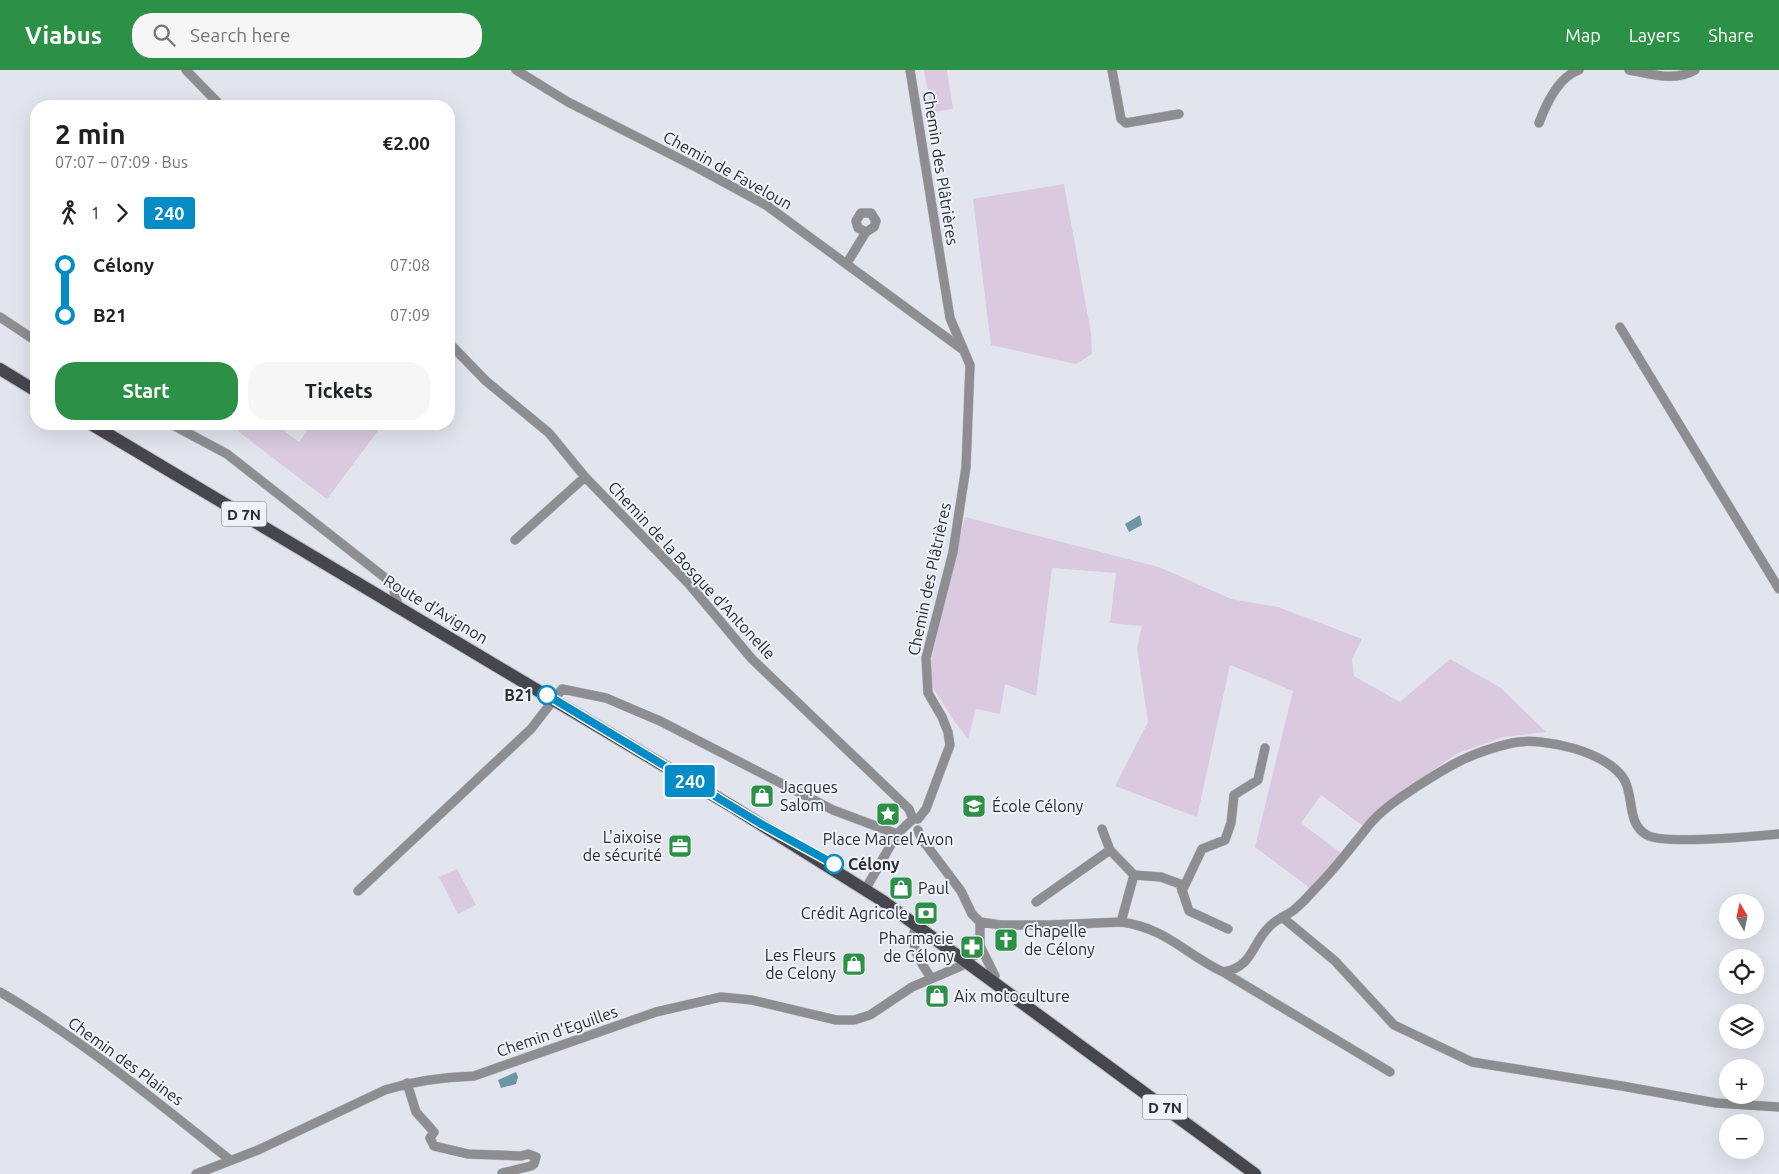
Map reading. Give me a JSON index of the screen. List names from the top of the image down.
{
  "streets": {
    "main road": ["D 7N", "Route d'Avignon"],
    "street": [
      "Chemin des Plâtrières",
      "Chemin de Faveloun",
      "Chemin de la Bosque d'Antonelle",
      "Chemin d'Eguilles",
      "Chemin des Plaines"
    ]
  },
  "crossings": [
    ["Chemin des Plâtrières", "Chemin de Faveloun"],
    ["Chemin des Plâtrières", "Chemin de la Bosque d'Antonelle"],
    ["Route d'Avignon", "Chemin d'Eguilles"],
    ["Chemin d'Eguilles", "Chemin des Plaines"]
  ],
  "places": {
    "other": ["B21", "Célony"],
    "shop": [
      "Jacques Salom",
      "Paul",
      "Les Fleurs de Celony",
      "Aix motoculture"
    ],
    "school or university": ["École Célony"],
    "place": ["Place Marcel Avon"],
    "office": ["L'aixoise de sécurité"],
    "bank": ["Crédit Agricole"],
    "church": ["Chapelle de Célony"],
    "pharmacy": ["Pharmacie de Célony"]
  },
  "lines": ["bus line 240"],
  "north": "top",
  "page": {
    "header": "Viabus",
    "search": "Search here",
    "nav": ["Map", "Layers", "Share"],
    "on_map": "240",
    "heading": ["2 min", "07:07 – 07:09 · Bus", "€2.00"],
    "legs": ["1", "240"],
    "list": [
      {
        "name": "Célony",
        "value": "07:08"
      },
      {
        "name": "B21",
        "value": "07:09"
      }
    ],
    "buttons": ["Start", "Tickets"],
    "map_buttons": ["+", "−"]
  }
}
